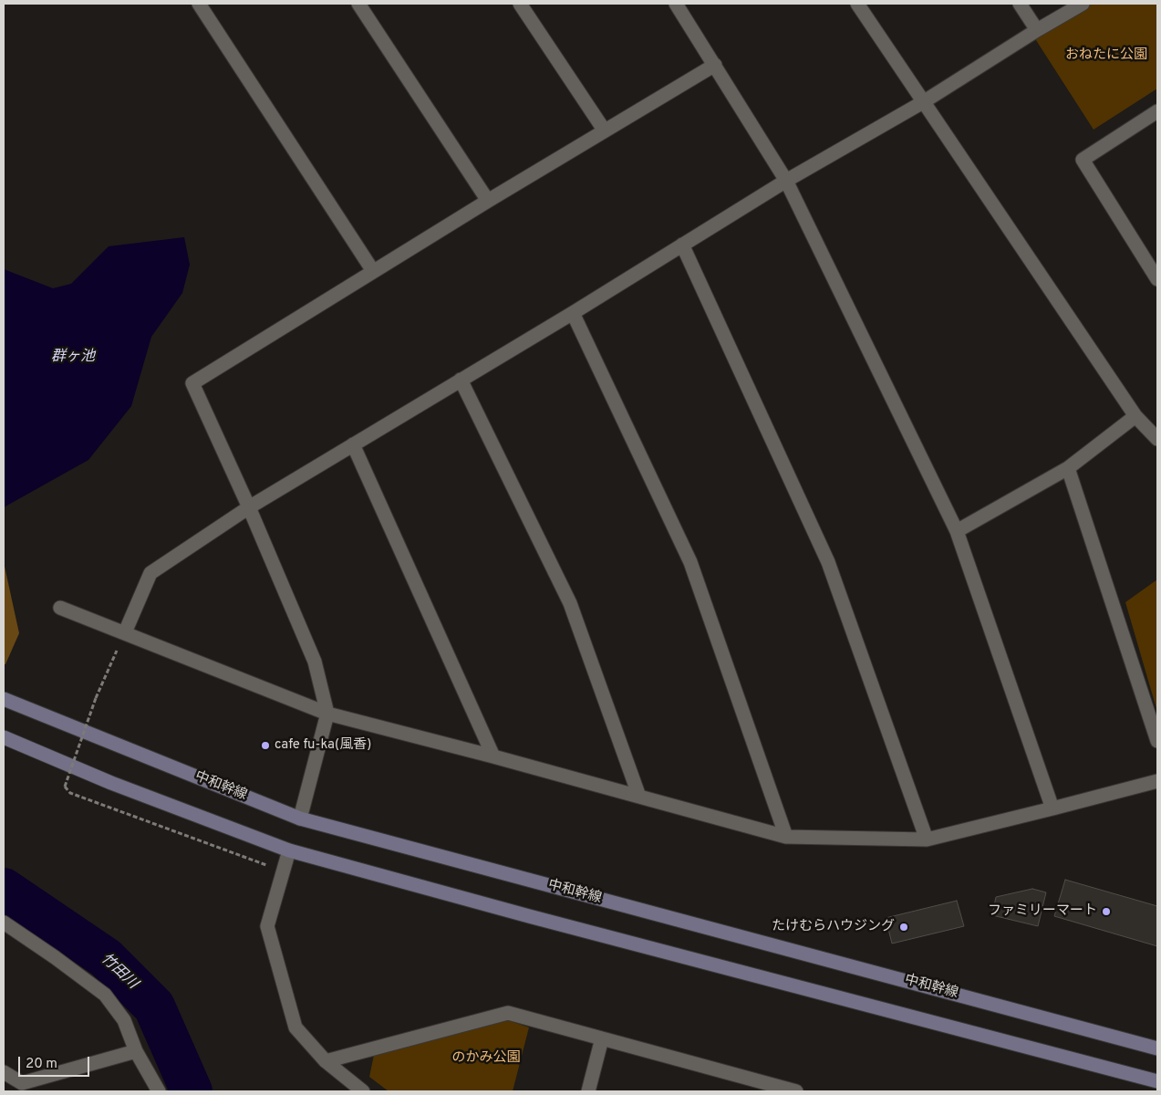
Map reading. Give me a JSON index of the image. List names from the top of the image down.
{
  "streets": {
    "main road": ["中和幹線"]
  },
  "water": ["群ヶ池", "竹田川"],
  "parks": ["おねたに公園", "のかみ公園"],
  "places": ["cafe fu-ka(風香)", "ファミリーマート", "たけむらハウジング"],
  "scale_bar": "20 m"
}
